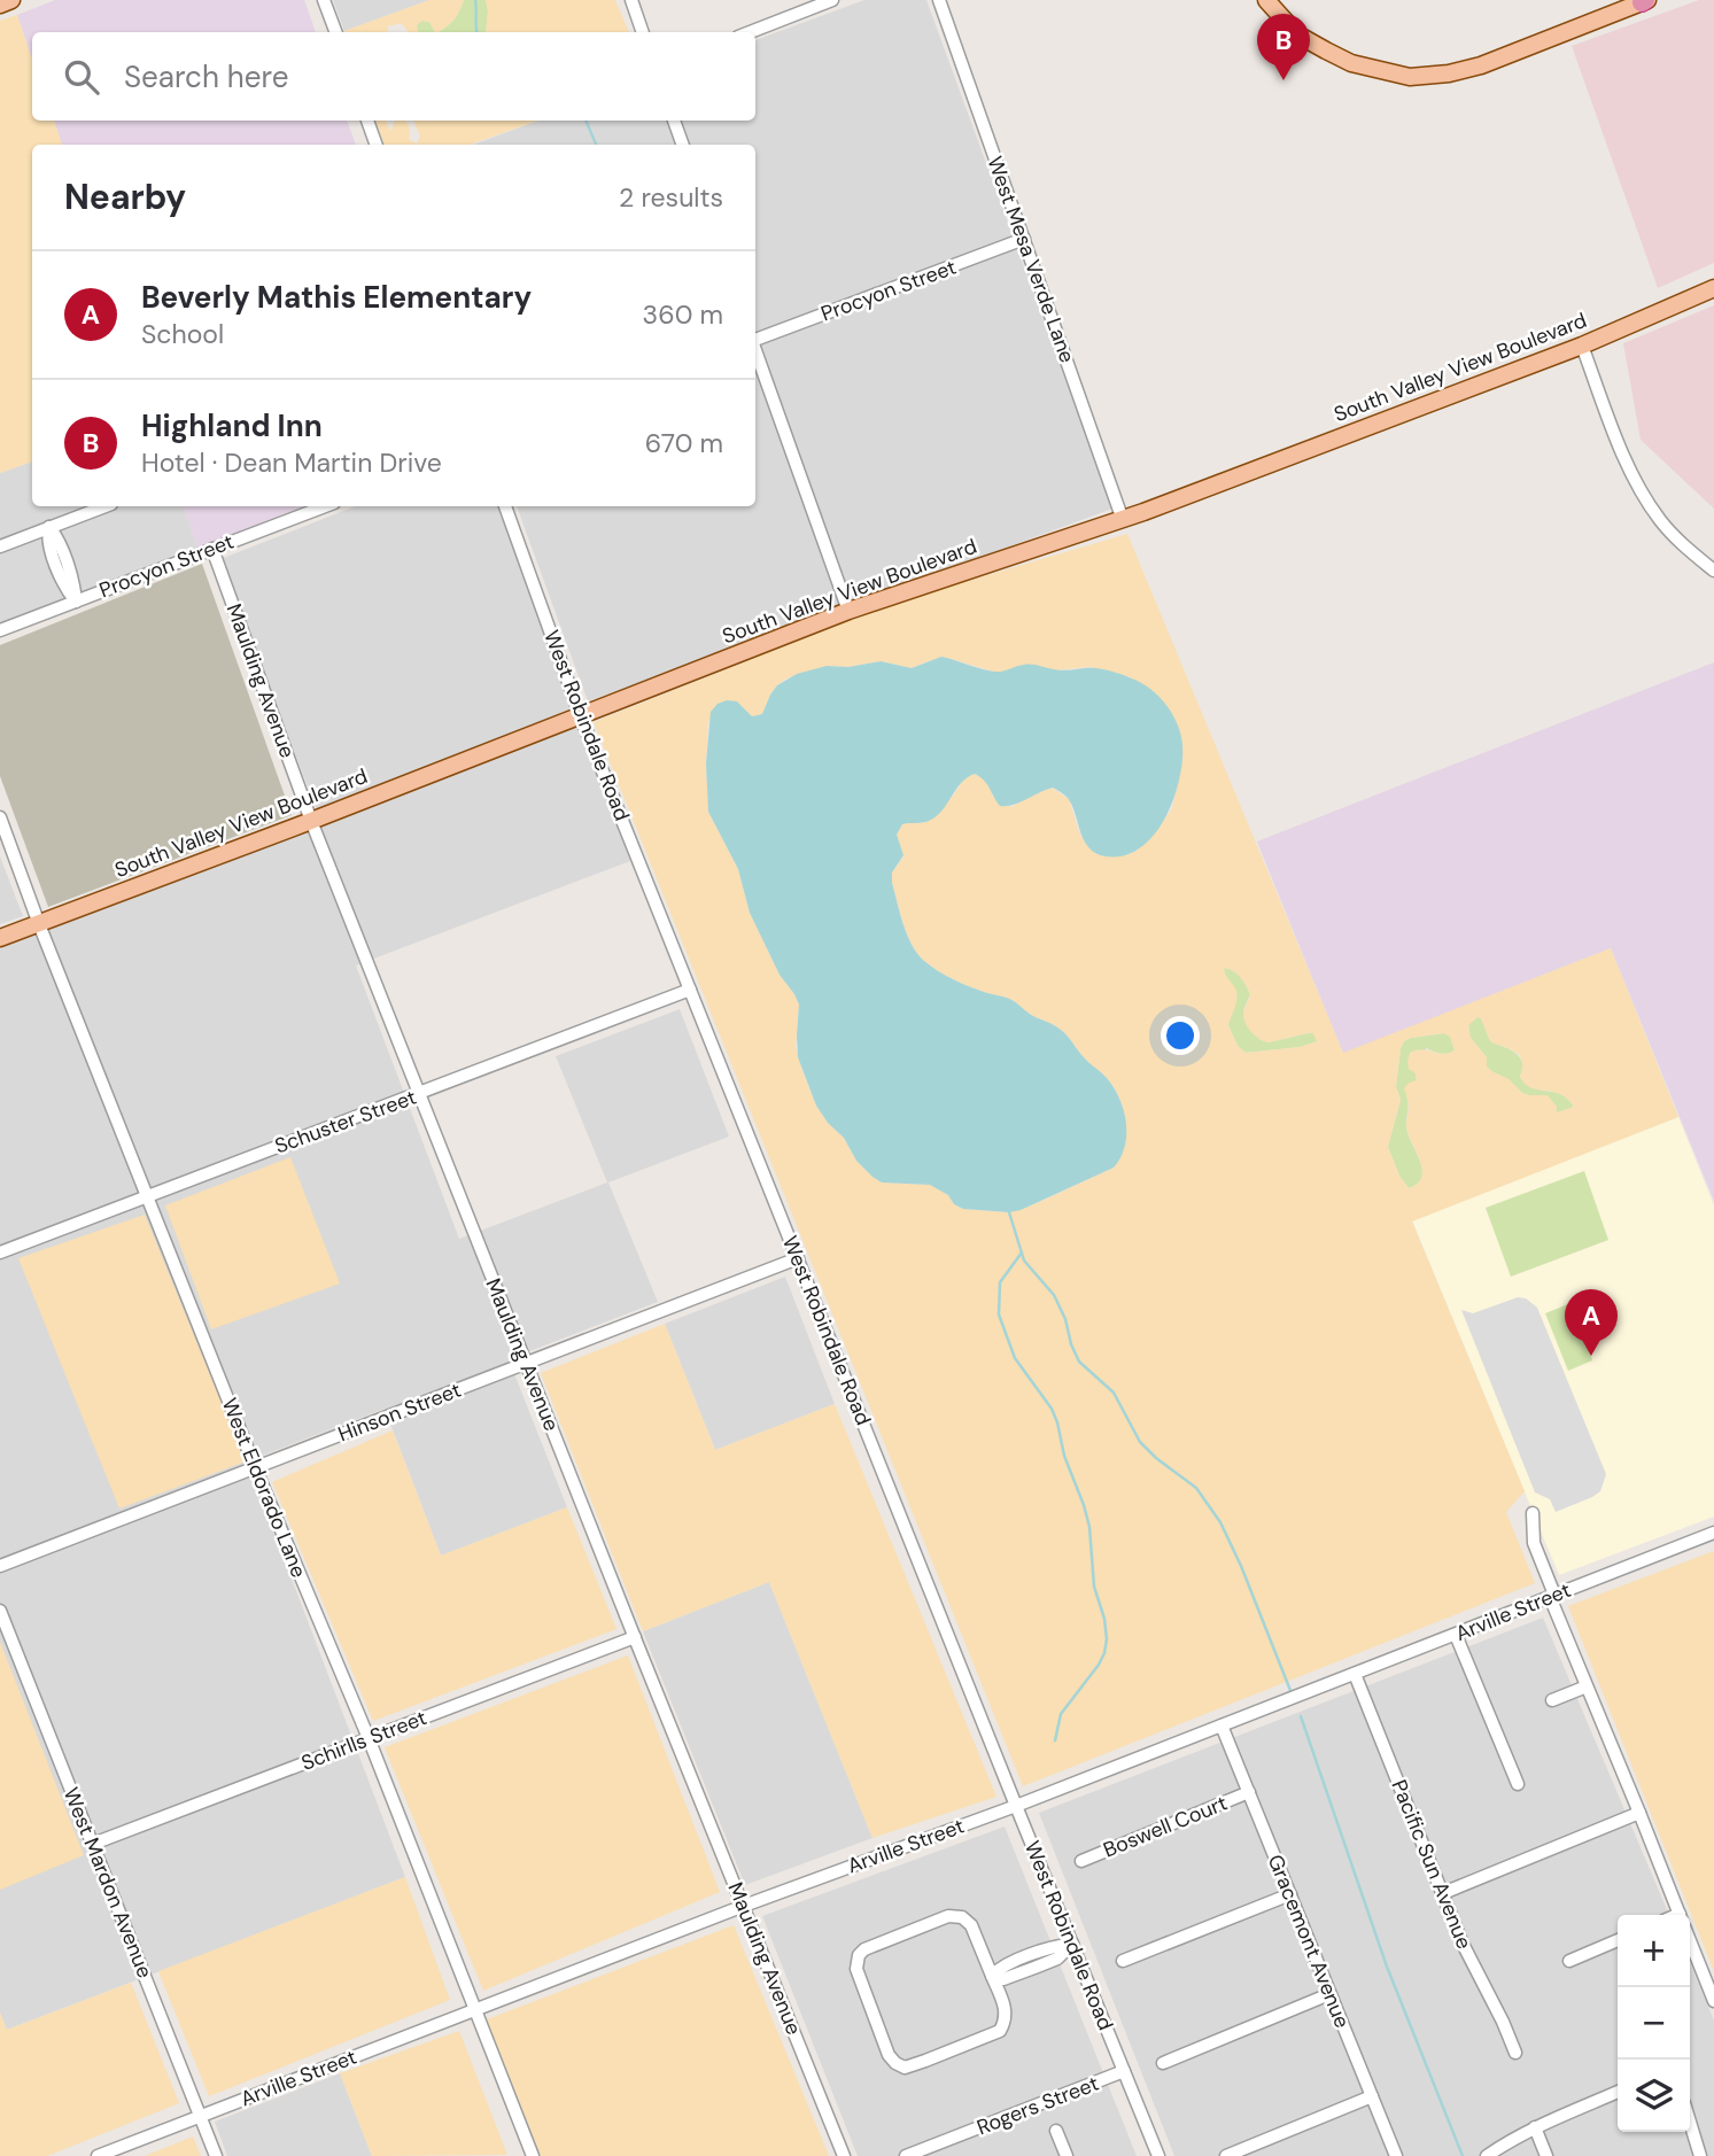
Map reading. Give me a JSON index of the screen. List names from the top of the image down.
{
  "streets": {
    "main road": ["South Valley View Boulevard"],
    "street": [
      "West Mesa Verde Lane",
      "Procyon Street",
      "Maulding Avenue",
      "West Robindale Road",
      "Schuster Street",
      "Hinson Street",
      "West Eldorado Lane",
      "Arville Street",
      "Schirlls Street",
      "Boswell Court",
      "Pacific Sun Avenue",
      "West Mardon Avenue",
      "Gracemont Avenue",
      "Rogers Street"
    ]
  },
  "crossings": [
    ["West Mesa Verde Lane", "Procyon Street"],
    ["West Mesa Verde Lane", "South Valley View Boulevard"],
    ["Procyon Street", "Maulding Avenue"],
    ["South Valley View Boulevard", "Maulding Avenue"],
    ["South Valley View Boulevard", "West Robindale Road"],
    ["South Valley View Boulevard", "West Eldorado Lane"],
    ["Maulding Avenue", "Schuster Street"],
    ["Maulding Avenue", "Hinson Street"],
    ["Maulding Avenue", "Arville Street"],
    ["Maulding Avenue", "Schirlls Street"],
    ["West Robindale Road", "Schuster Street"],
    ["West Robindale Road", "Hinson Street"],
    ["West Robindale Road", "Arville Street"],
    ["West Robindale Road", "Rogers Street"],
    ["Schuster Street", "West Eldorado Lane"],
    ["Hinson Street", "West Eldorado Lane"],
    ["West Eldorado Lane", "Arville Street"],
    ["West Eldorado Lane", "Schirlls Street"],
    ["Arville Street", "Pacific Sun Avenue"],
    ["Arville Street", "West Mardon Avenue"],
    ["Arville Street", "Gracemont Avenue"],
    ["Schirlls Street", "West Mardon Avenue"],
    ["Boswell Court", "Gracemont Avenue"]
  ],
  "page": {
    "pins": ["B", "A"],
    "search": "Search here",
    "heading": ["Nearby", "2 results"],
    "list": [
      {
        "mark": "A",
        "name": "Beverly Mathis Elementary",
        "note": "School",
        "value": "360 m"
      },
      {
        "mark": "B",
        "name": "Highland Inn",
        "note": "Hotel · Dean Martin Drive",
        "value": "670 m"
      }
    ],
    "map_buttons": ["+", "−"]
  }
}
